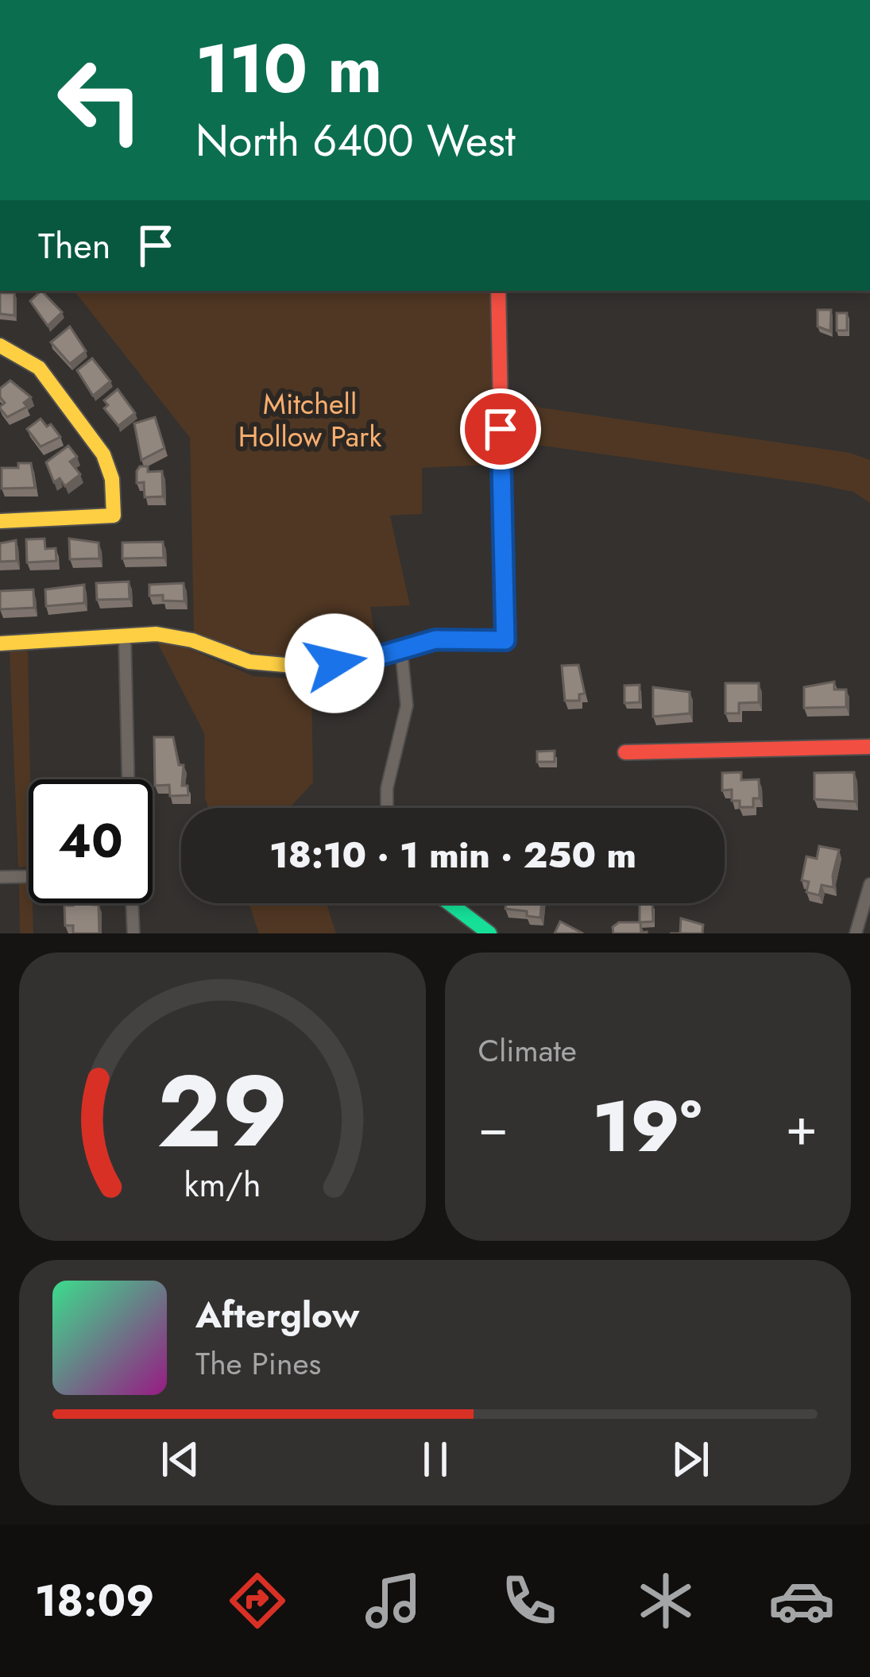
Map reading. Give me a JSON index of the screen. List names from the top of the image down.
{
  "parks": ["Mitchell Hollow Park"],
  "page": {
    "turn": ["110 m", "North 6400 West"],
    "then": "Then",
    "limit": "40",
    "trip": "18:10 · 1 min · 250 m",
    "tile": "Climate",
    "heat": ["−", "19°", "+"],
    "song": ["Afterglow", "The Pines"],
    "tabs": "18:09",
    "gauge": ["29", "km/h"]
  }
}
